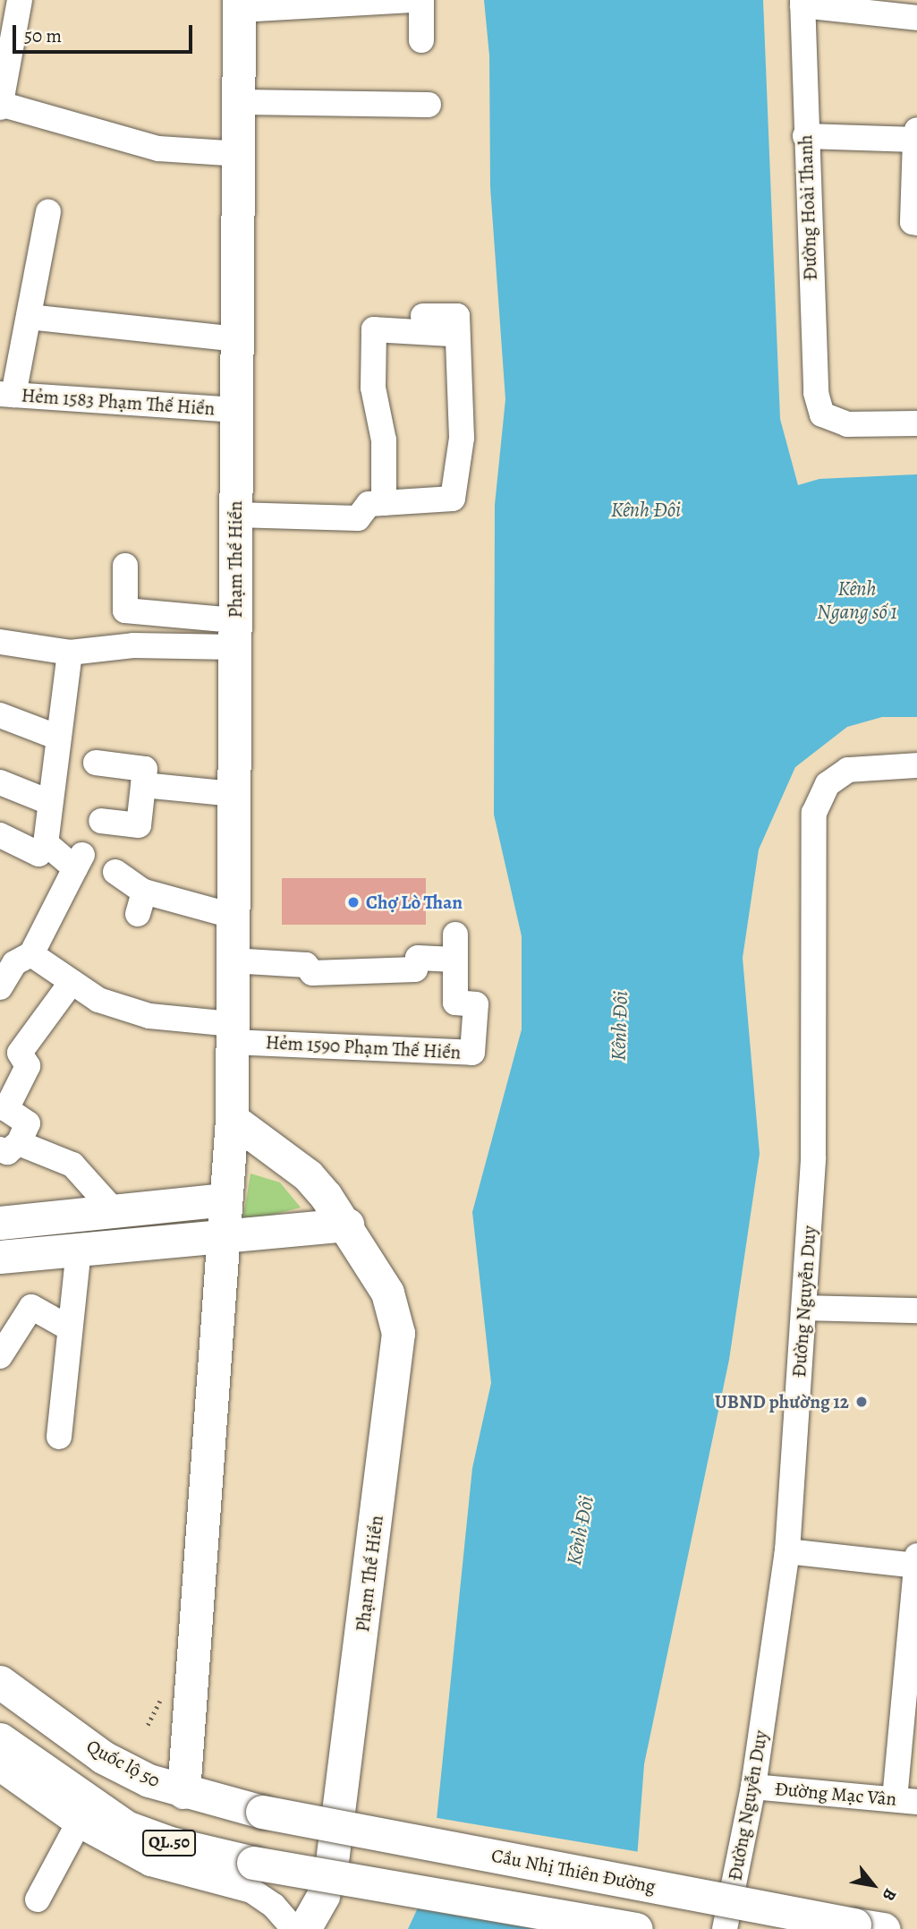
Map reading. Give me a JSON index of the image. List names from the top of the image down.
{
  "streets": {
    "main road": [
      "Phạm Thế Hiển",
      "Quốc lộ 50",
      "QL.50",
      "Cầu Nhị Thiên Đường"
    ],
    "street": [
      "Đường Hoài Thanh",
      "Hẻm 1583 Phạm Thế Hiển",
      "Hẻm 1590 Phạm Thế Hiển",
      "Đường Nguyễn Duy",
      "Đường Mạc Vân"
    ]
  },
  "crossings": [
    ["Hẻm 1583 Phạm Thế Hiển", "Phạm Thế Hiển"],
    ["Phạm Thế Hiển", "Hẻm 1590 Phạm Thế Hiển"],
    ["Phạm Thế Hiển", "Quốc lộ 50"],
    ["Đường Nguyễn Duy", "Đường Mạc Vân"],
    ["Quốc lộ 50", "Cầu Nhị Thiên Đường"]
  ],
  "water": ["Kênh Đôi", "Kênh Ngang số 1"],
  "places": ["Chợ Lò Than", "UBND phường 12"],
  "scale_bar": "50 m",
  "north": "bottom right"
}
